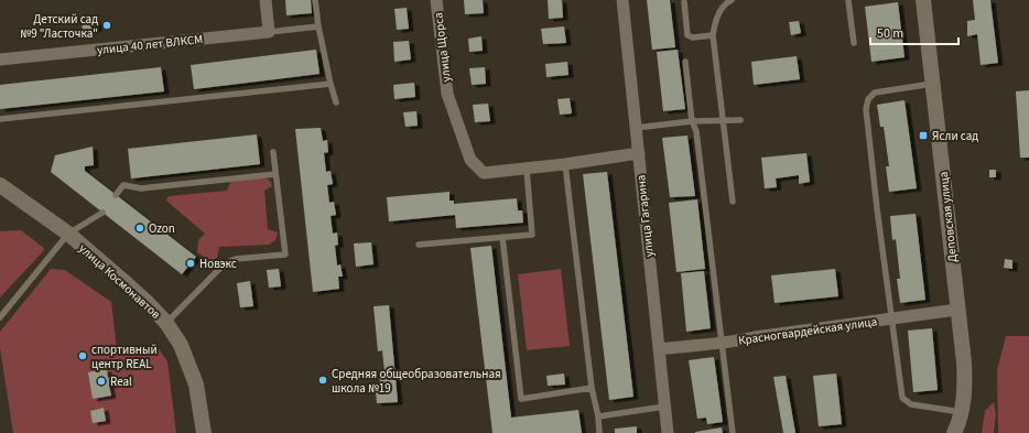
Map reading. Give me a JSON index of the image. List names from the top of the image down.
{
  "streets": {
    "street": [
      "улица 40 лет ВЛКСМ",
      "улица Щорса",
      "улица Гагарина",
      "Деповская улица",
      "улица Космонавтов",
      "Красногвардейская улица"
    ]
  },
  "crossings": [
    ["улица Щорса", "улица Гагарина"],
    ["улица Гагарина", "Красногвардейская улица"],
    ["Деповская улица", "Красногвардейская улица"]
  ],
  "places": {
    "other": [
      "Детский сад №9 \"Ласточка\"",
      "Ozon",
      "Новэкс",
      "спортивный центр REAL",
      "Средняя общеобразовательная школа №19",
      "Real"
    ],
    "transit": ["Ясли сад"]
  },
  "scale_bar": "50 m"
}
